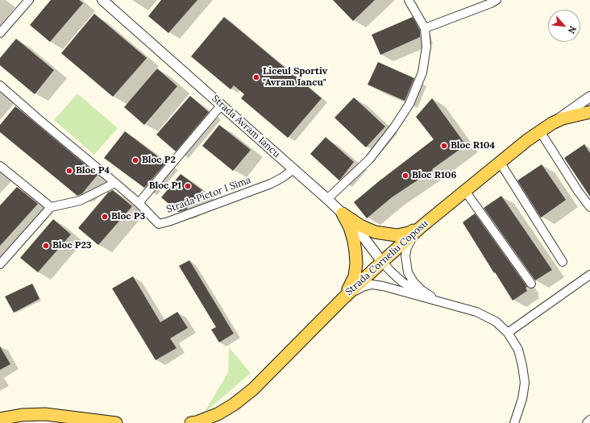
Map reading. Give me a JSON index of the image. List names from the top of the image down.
{
  "streets": {
    "main road": ["Strada Corneliu Coposu"],
    "street": ["Strada Avram Iancu", "Strada Pictor I Sima"]
  },
  "crossings": [
    ["Strada Avram Iancu", "Strada Pictor I Sima"],
    ["Strada Avram Iancu", "Strada Corneliu Coposu"]
  ],
  "places": [
    "Liceul Sportiv \"Avram Iancu\"",
    "Bloc R104",
    "Bloc P2",
    "Bloc P4",
    "Bloc R106",
    "Bloc P1",
    "Bloc P3",
    "Bloc P23"
  ],
  "north": "bottom right"
}
